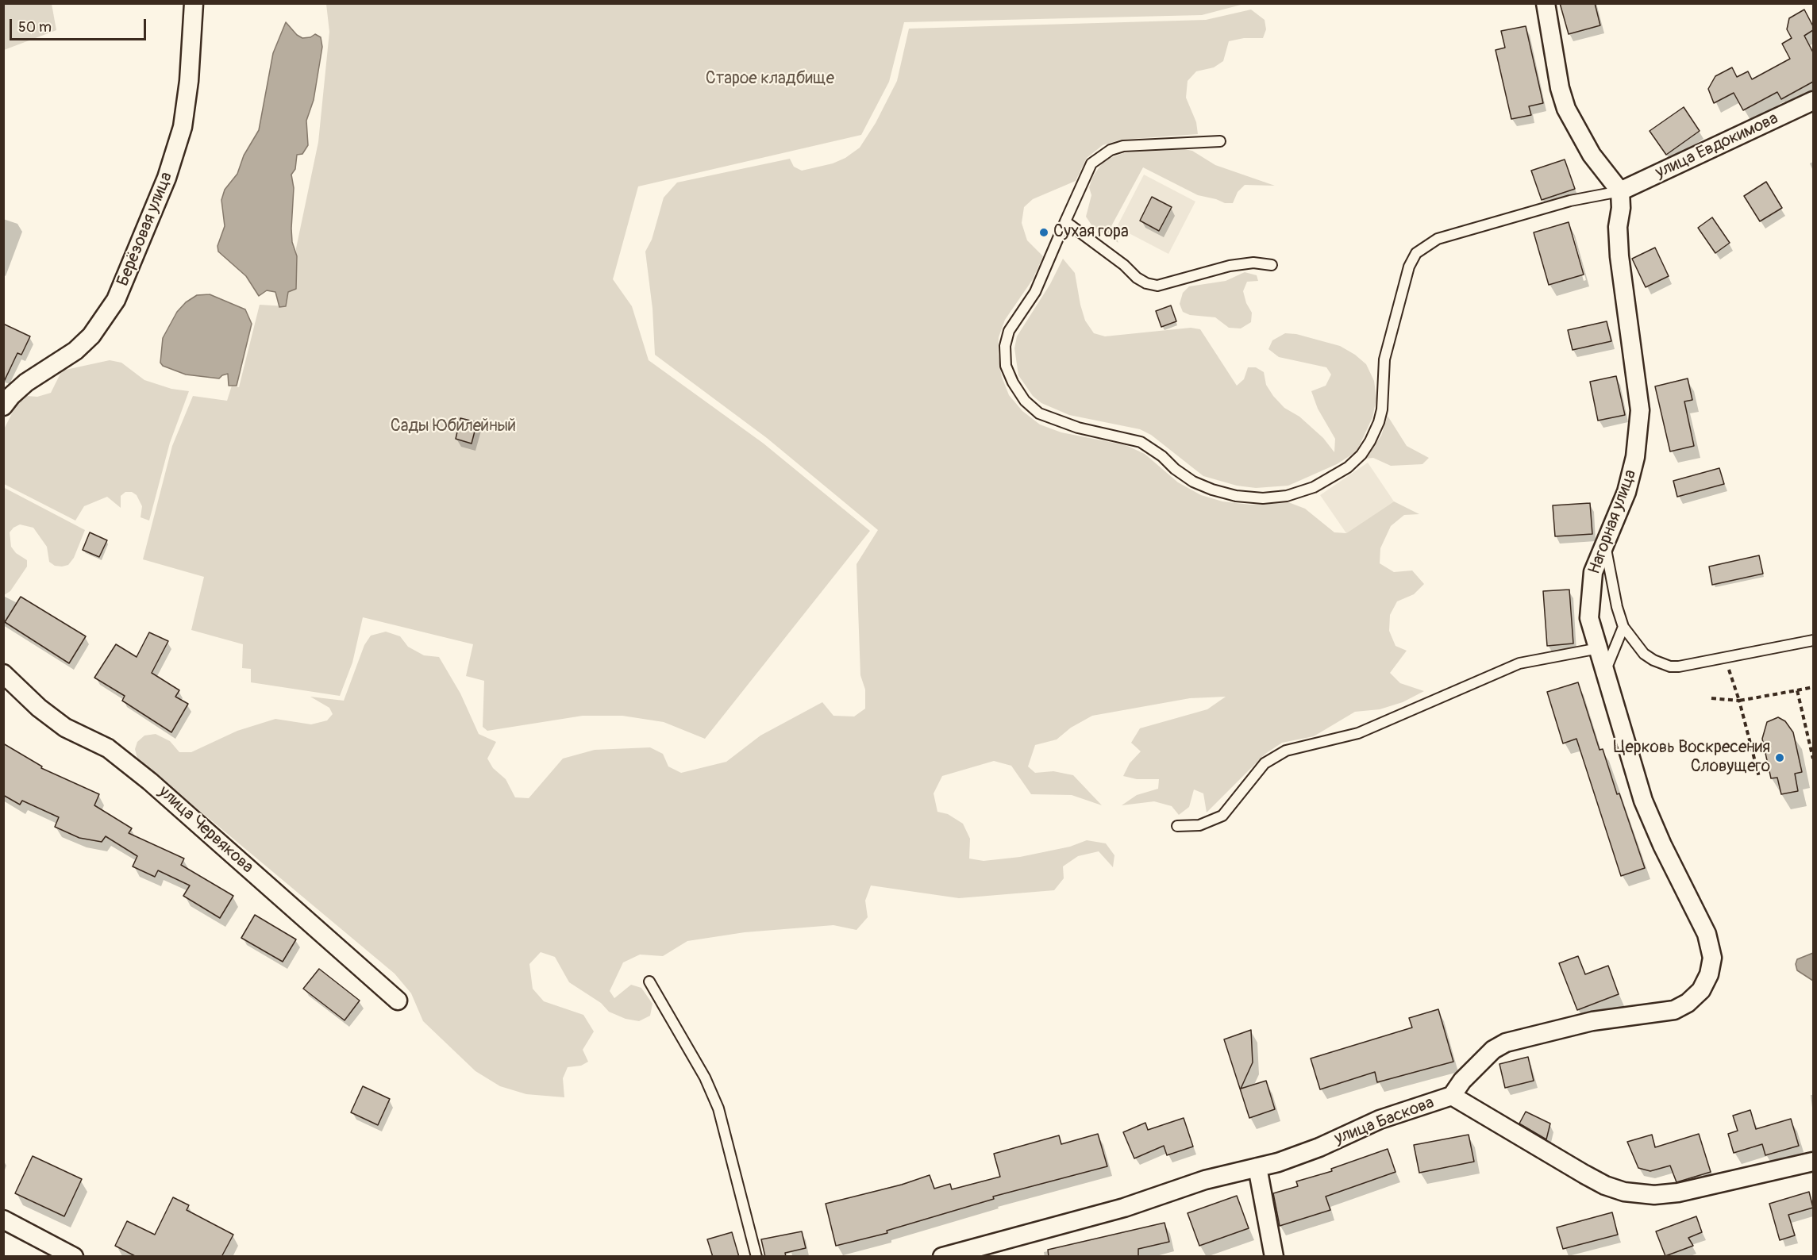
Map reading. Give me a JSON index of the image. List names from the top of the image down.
{
  "streets": {
    "street": [
      "улица Евдокимова",
      "Берёзовая улица",
      "Нагорная улица",
      "улица Червякова",
      "улица Баскова"
    ]
  },
  "crossings": [
    ["улица Евдокимова", "Нагорная улица"],
    ["Нагорная улица", "улица Баскова"]
  ],
  "parks": ["Старое кладбище", "Сады Юбилейный"],
  "places": ["Сухая гора", "Церковь Воскресения Словущего"],
  "scale_bar": "50 m"
}
